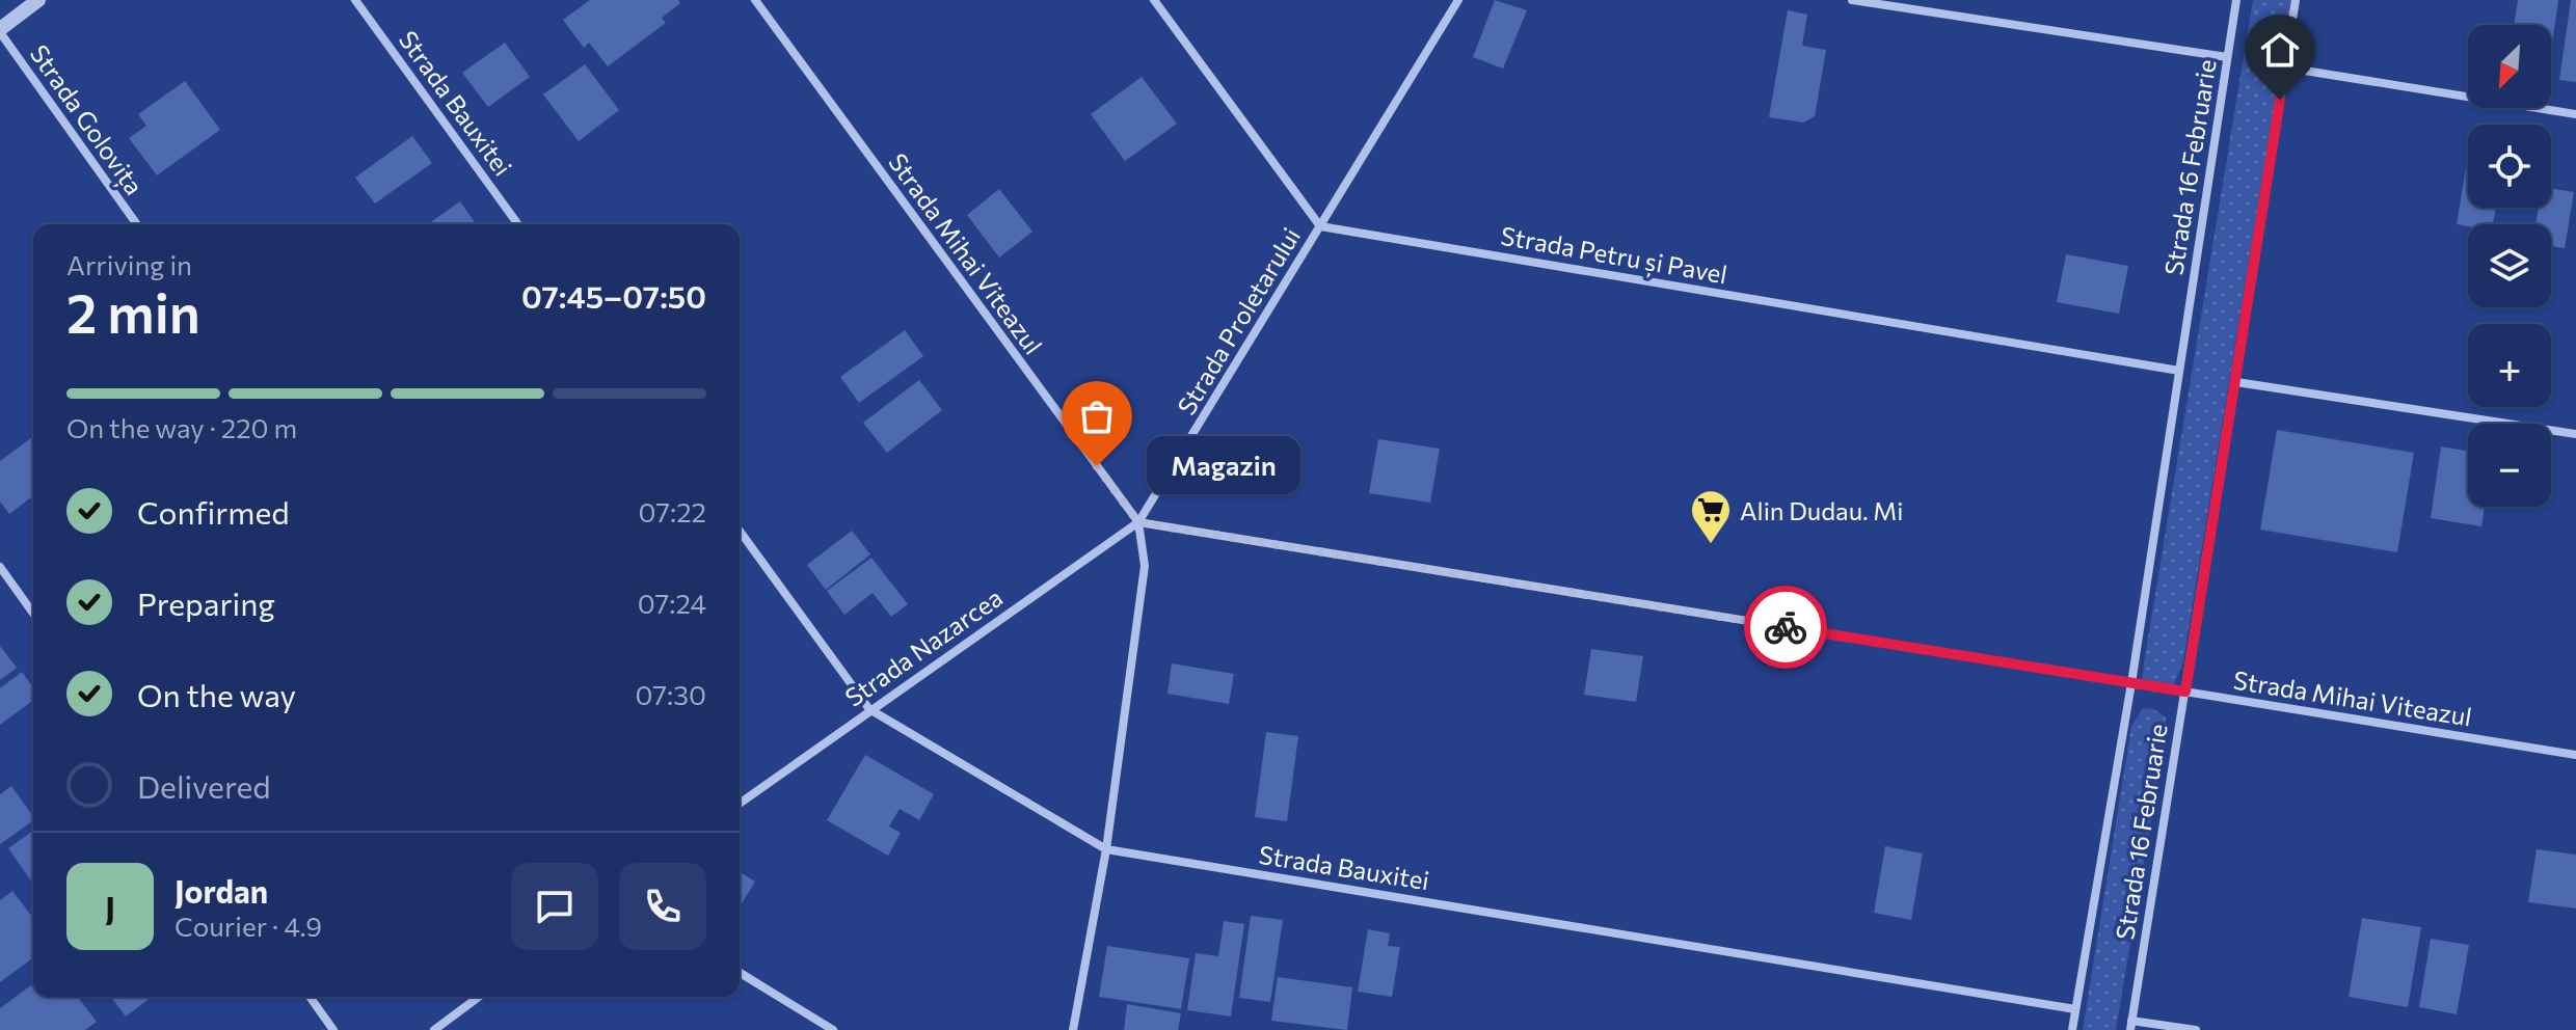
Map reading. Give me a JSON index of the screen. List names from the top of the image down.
{
  "streets": {
    "street": [
      "Strada Bauxitei",
      "Strada Golovița",
      "Strada 16 Februarie",
      "Strada Mihai Viteazul",
      "Strada Petru și Pavel",
      "Strada Proletarului",
      "Strada Nazarcea"
    ]
  },
  "crossings": [
    ["Strada Bauxitei", "Strada 16 Februarie"],
    ["Strada Bauxitei", "Strada Nazarcea"],
    ["Strada 16 Februarie", "Strada Mihai Viteazul"],
    ["Strada 16 Februarie", "Strada Petru și Pavel"],
    ["Strada Mihai Viteazul", "Strada Proletarului"],
    ["Strada Mihai Viteazul", "Strada Nazarcea"],
    ["Strada Petru și Pavel", "Strada Proletarului"],
    ["Strada Proletarului", "Strada Nazarcea"]
  ],
  "places": {
    "other": ["Magazin"],
    "supermarket": ["Alin Dudau. Mi"]
  },
  "north": "bottom left",
  "page": {
    "map_buttons": ["+", "−"],
    "heading": ["2 min", "Arriving in", "07:45–07:50"],
    "panel": ["Jordan", "Courier · 4.9"],
    "bar": "On the way · 220 m",
    "bubble": "Magazin",
    "list": [
      ["Confirmed", "07:22"],
      ["Preparing", "07:24"],
      ["On the way", "07:30"],
      "Delivered"
    ],
    "round": "J"
  }
}
